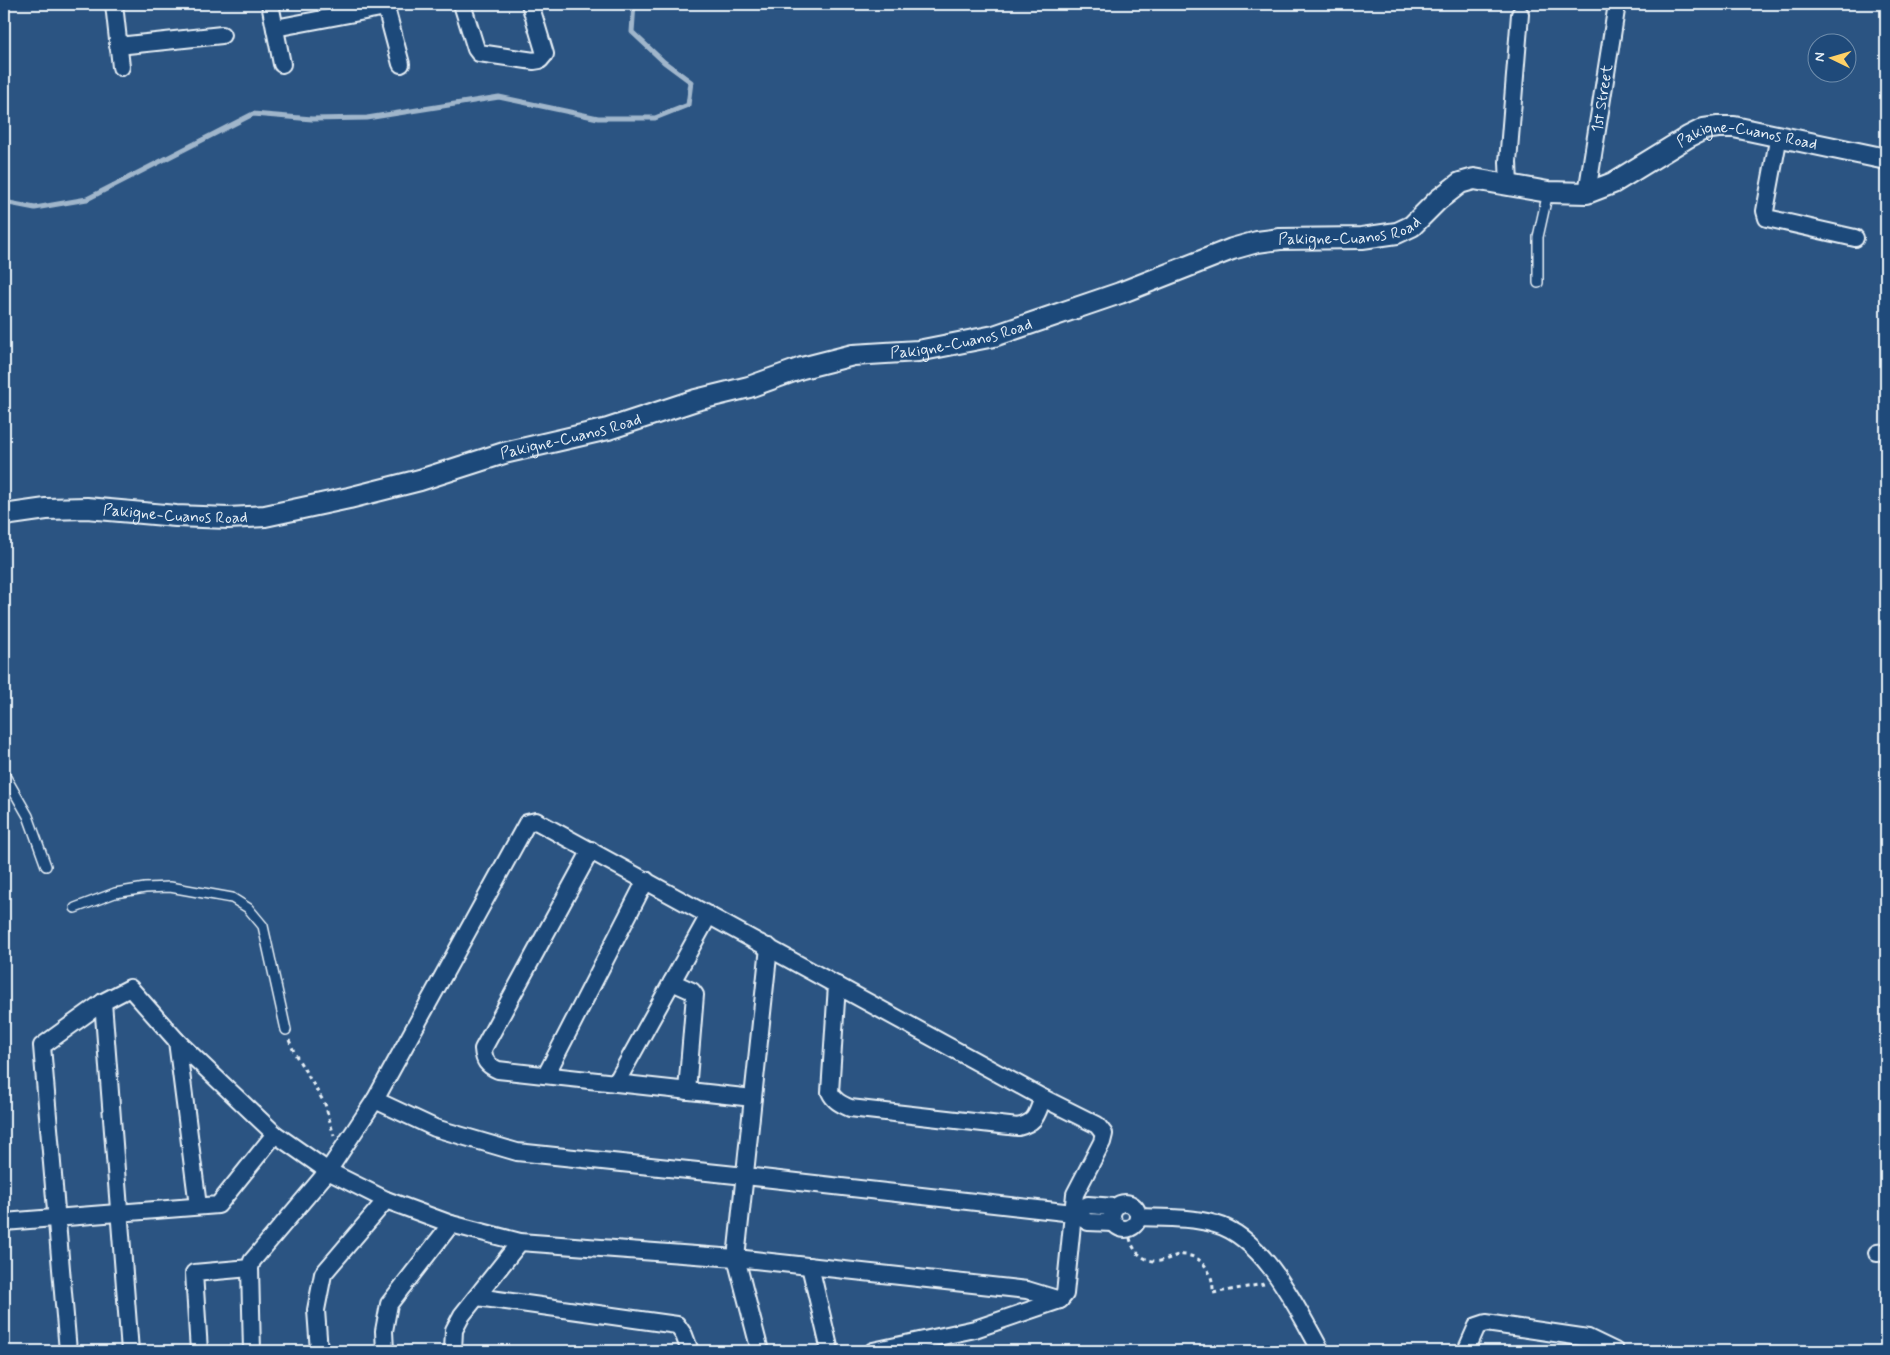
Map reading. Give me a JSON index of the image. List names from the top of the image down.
{
  "streets": {
    "street": ["1st Street", "Pakigne-Cuanos Road"]
  },
  "crossings": [
    ["1st Street", "Pakigne-Cuanos Road"]
  ],
  "north": "left"
}
